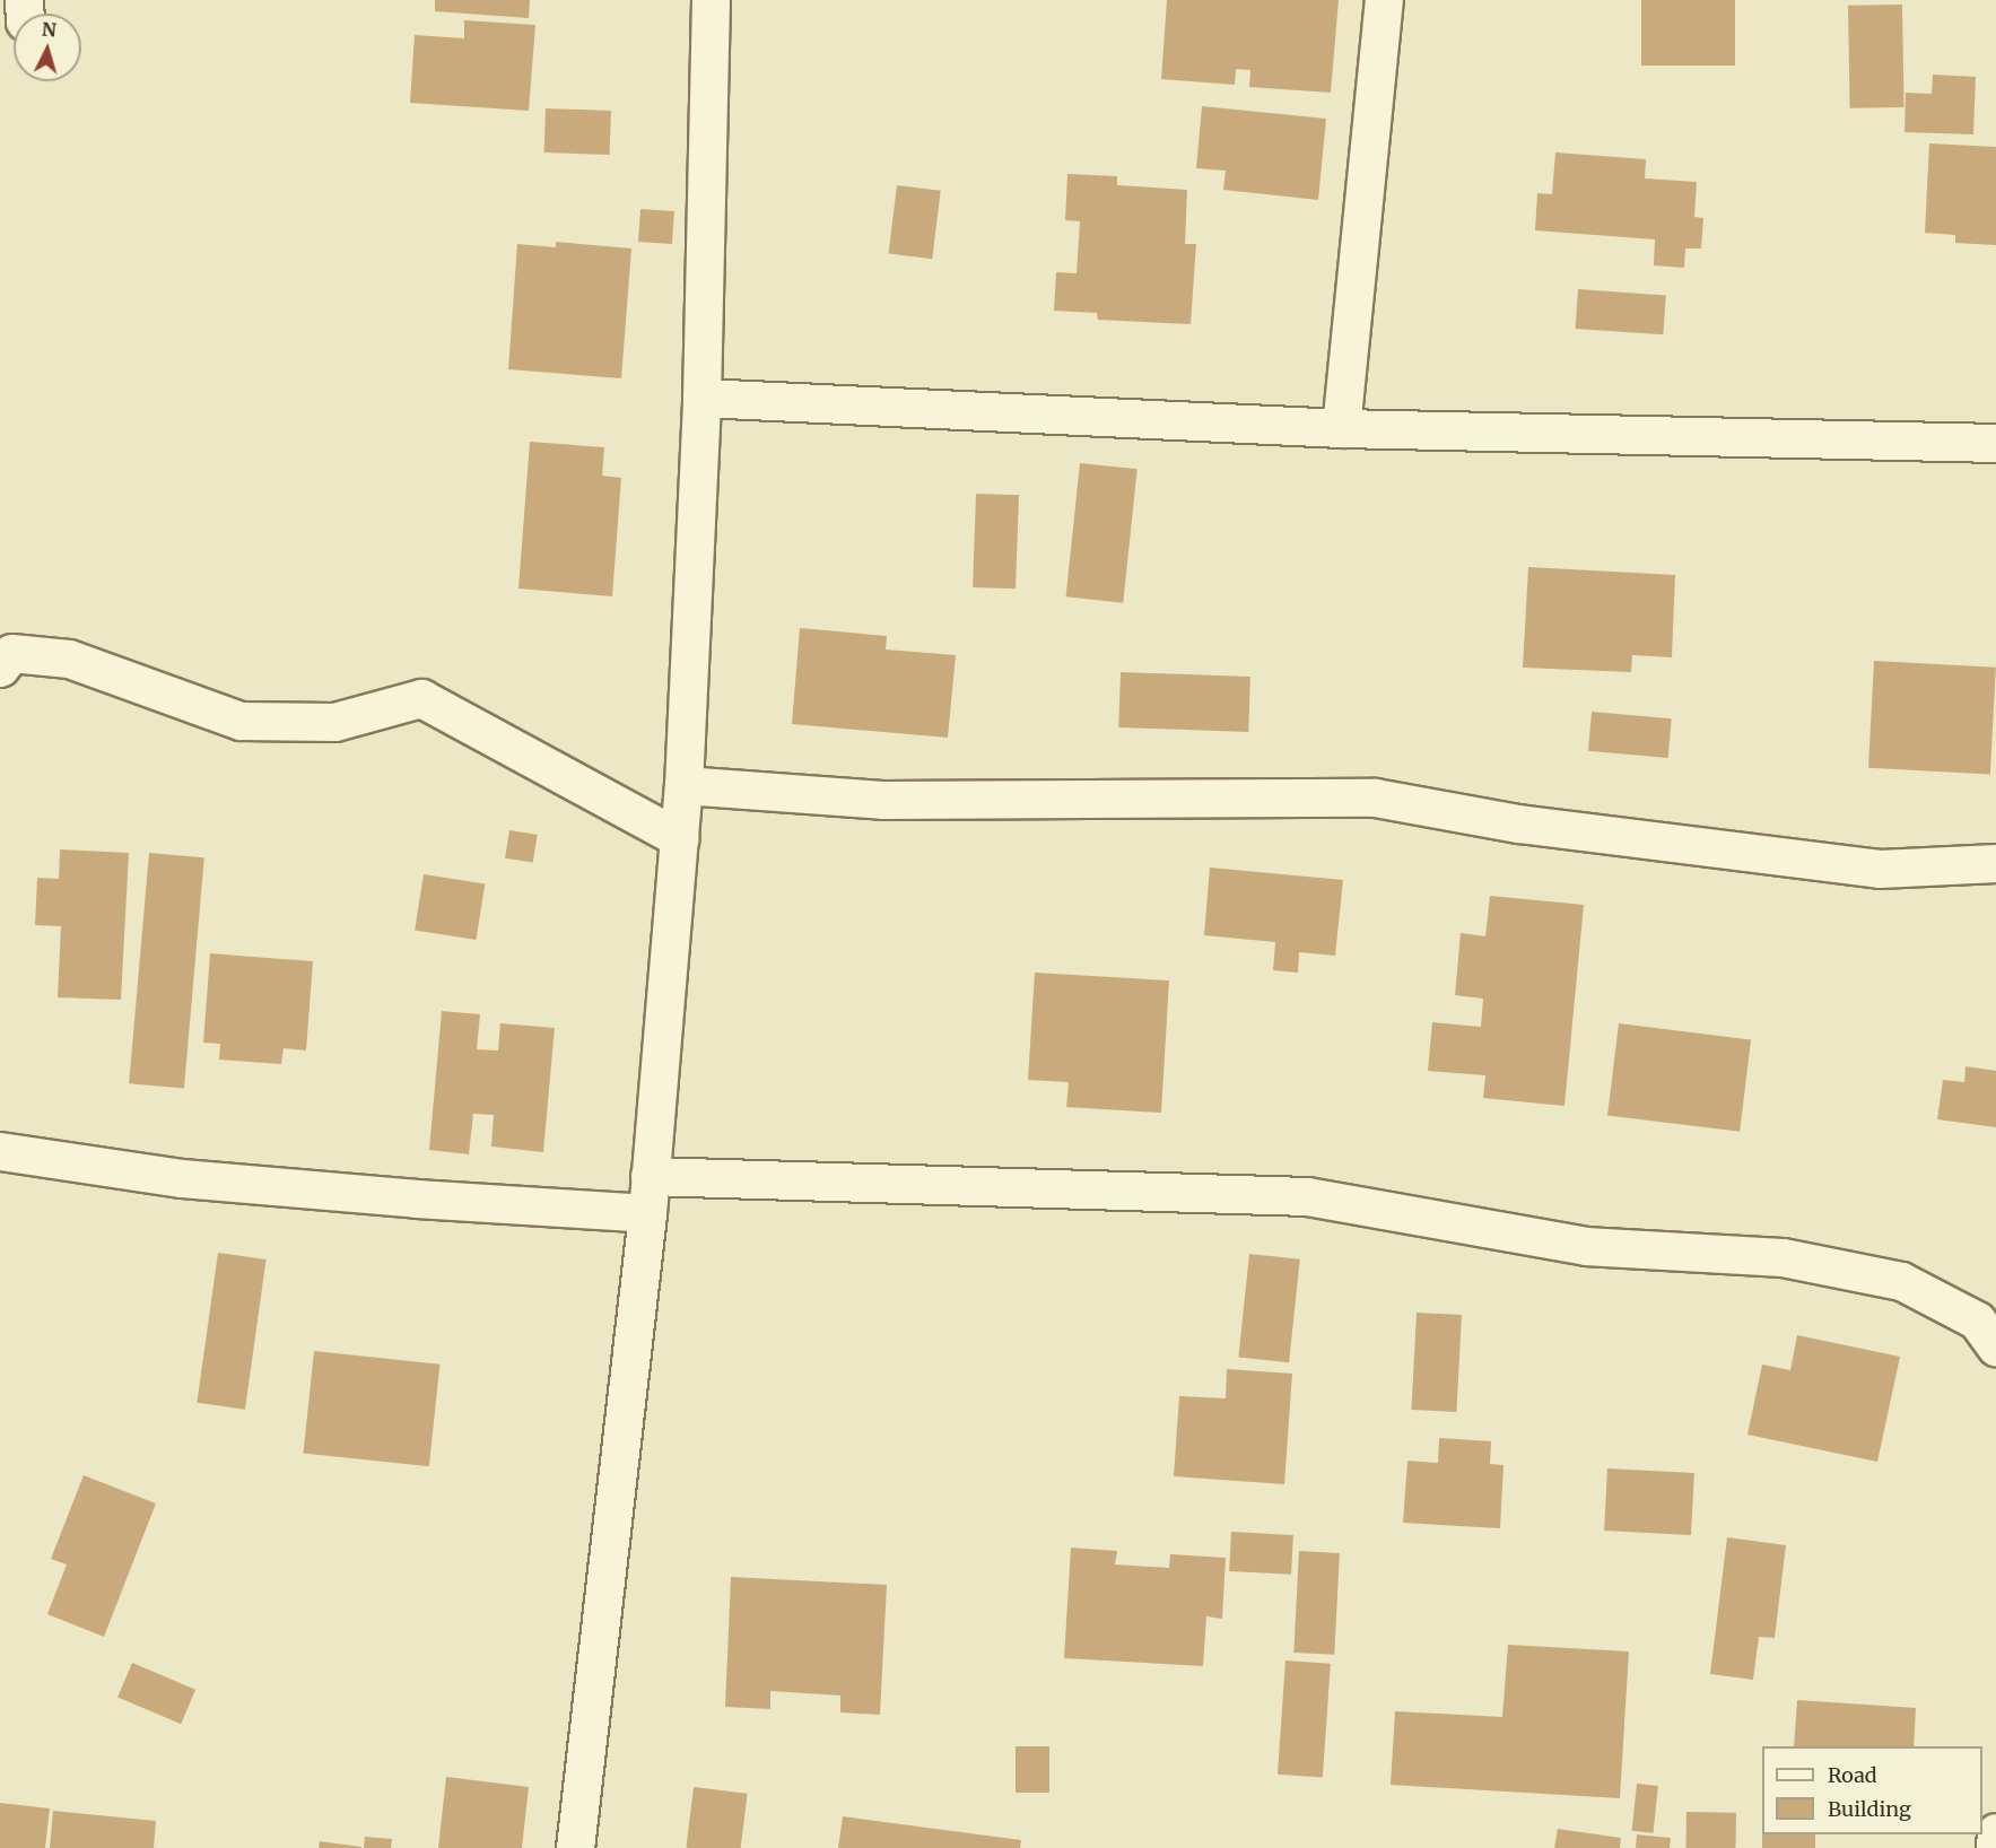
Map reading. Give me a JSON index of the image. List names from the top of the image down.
{
  "legend": ["Road", "Building"],
  "north": "top"
}
